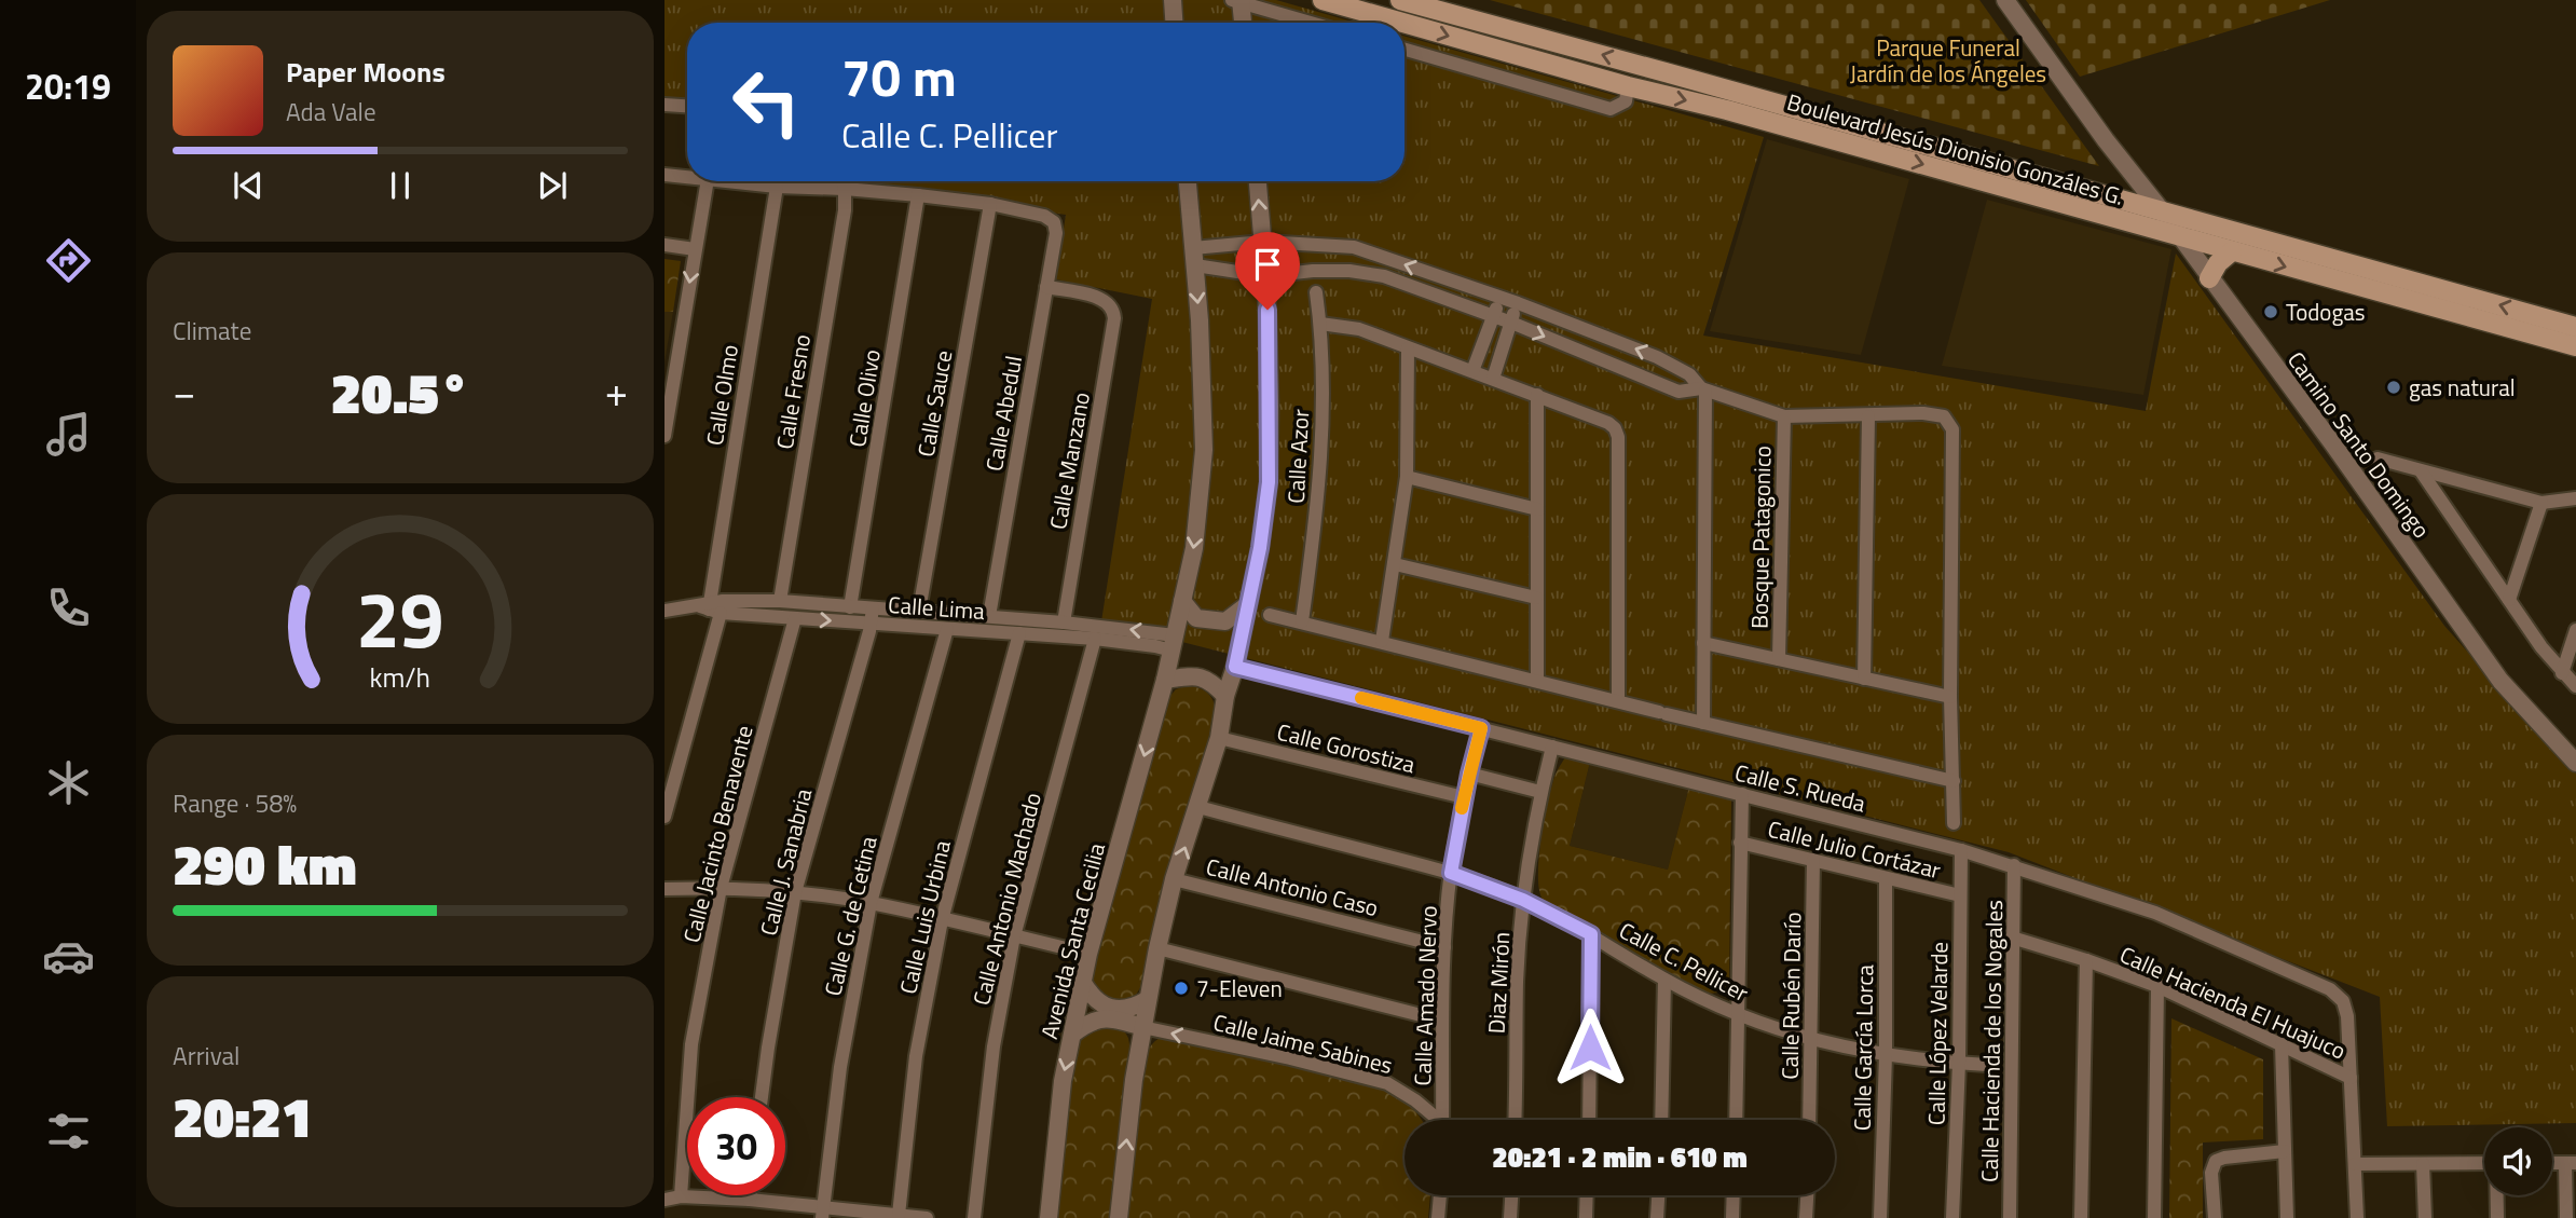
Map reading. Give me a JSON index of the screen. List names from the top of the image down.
{
  "streets": {
    "main road": ["Boulevard Jesús Dionisio Gonzáles G."],
    "street": [
      "Calle Fresno",
      "Calle Olmo",
      "Calle Olivo",
      "Calle Sauce",
      "Calle Abedul",
      "Camino Santo Domingo",
      "Calle Azor",
      "Calle Manzano",
      "Bosque Patagonico",
      "Calle Lima",
      "Calle Gorostiza",
      "Calle S. Rueda",
      "Calle Jacinto Benavente",
      "Calle Julio Cortázar",
      "Calle J. Sanabria",
      "Calle Antonio Caso",
      "Calle Antonio Machado",
      "Calle G. de Cetina",
      "Calle Luis Urbina",
      "Avenida Santa Cecilia",
      "Calle C. Pellicer",
      "Diaz Mirón",
      "Calle Amado Nervo",
      "Calle Rubén Darío",
      "Calle Hacienda El Huajuco",
      "Calle López Velarde",
      "Calle Hacienda de los Nogales",
      "Calle Jaime Sabines",
      "Calle García Lorca"
    ]
  },
  "crossings": [
    ["Boulevard Jesús Dionisio Gonzáles G.", "Camino Santo Domingo"],
    ["Calle Fresno", "Calle Lima"],
    ["Calle Olmo", "Calle Lima"],
    ["Calle Olivo", "Calle Lima"],
    ["Calle Sauce", "Calle Abedul"],
    ["Calle Sauce", "Calle Lima"],
    ["Calle Abedul", "Calle Manzano"],
    ["Calle Abedul", "Calle Lima"],
    ["Calle Manzano", "Calle Lima"],
    ["Calle Lima", "Calle Jacinto Benavente"],
    ["Calle Lima", "Calle J. Sanabria"],
    ["Calle Lima", "Calle Antonio Machado"],
    ["Calle Lima", "Calle G. de Cetina"],
    ["Calle Lima", "Calle Luis Urbina"],
    ["Calle Gorostiza", "Calle Amado Nervo"],
    ["Calle S. Rueda", "Diaz Mirón"],
    ["Calle S. Rueda", "Calle Amado Nervo"],
    ["Calle S. Rueda", "Calle Hacienda El Huajuco"],
    ["Calle S. Rueda", "Calle López Velarde"],
    ["Calle S. Rueda", "Calle Hacienda de los Nogales"],
    ["Calle Julio Cortázar", "Calle Rubén Darío"],
    ["Calle Julio Cortázar", "Calle López Velarde"],
    ["Calle Julio Cortázar", "Calle García Lorca"],
    ["Calle Antonio Caso", "Calle Amado Nervo"],
    ["Calle C. Pellicer", "Diaz Mirón"],
    ["Calle C. Pellicer", "Calle Amado Nervo"],
    ["Calle C. Pellicer", "Calle Rubén Darío"],
    ["Calle C. Pellicer", "Calle López Velarde"],
    ["Calle C. Pellicer", "Calle García Lorca"],
    ["Calle Hacienda El Huajuco", "Calle Hacienda de los Nogales"]
  ],
  "parks": ["Parque Funeral Jardín de los Ángeles"],
  "places": ["Todogas", "gas natural", "7-Eleven"],
  "page": {
    "tabs": "20:19",
    "turn": ["70 m", "Calle C. Pellicer"],
    "song": ["Paper Moons", "Ada Vale"],
    "tile": [
      "Climate",
      ["Range · 58%", "290 km"],
      ["Arrival", "20:21"]
    ],
    "heat": ["−", "20.5°", "+"],
    "limit": "30",
    "trip": "20:21 · 2 min · 610 m",
    "gauge": ["29", "km/h"]
  }
}
